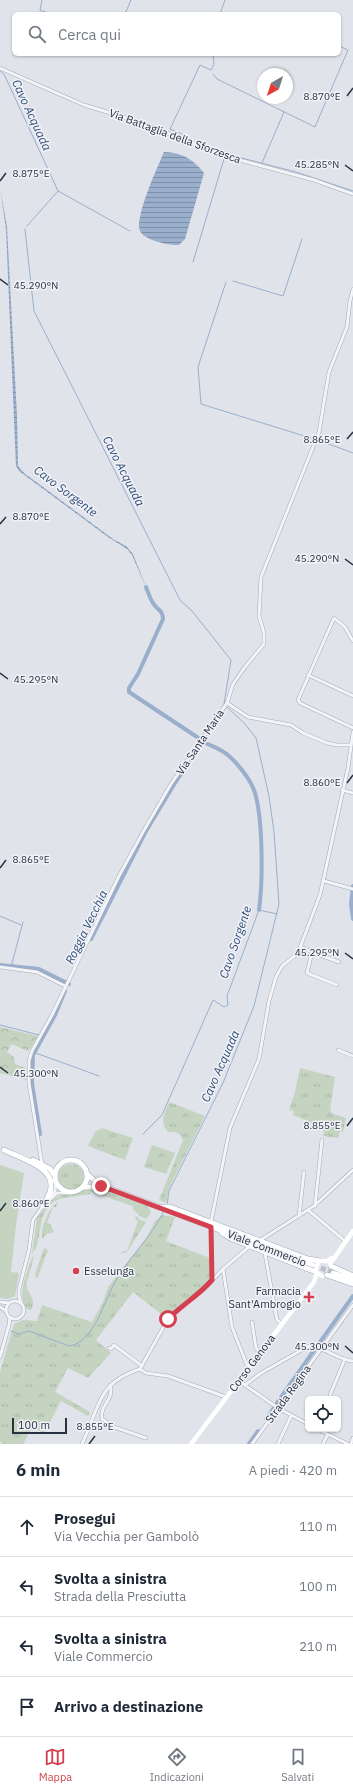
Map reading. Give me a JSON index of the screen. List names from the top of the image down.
{
  "streets": {
    "main road": ["Viale Commercio", "Corso Genova"],
    "street": ["Via Battaglia della Sforzesca", "Via Santa Maria", "Strada Regina"]
  },
  "crossings": [
    ["Via Santa Maria", "Viale Commercio"]
  ],
  "water": ["Cavo Acquada", "Cavo Sorgente", "Roggia Vecchia"],
  "places": {
    "other": ["Esselunga"],
    "health": ["Farmacia Sant'Ambrogio"]
  },
  "scale_bar": "100 m",
  "north": "bottom left",
  "page": {
    "search": "Cerca qui",
    "scale": "100 m",
    "heading": ["6 min", "A piedi · 420 m"],
    "list": [
      ["Prosegui", "Via Vecchia per Gambolò", "110 m"],
      ["Svolta a sinistra", "Strada della Presciutta", "100 m"],
      ["Svolta a sinistra", "Viale Commercio", "210 m"],
      "Arrivo a destinazione"
    ],
    "nav": ["Mappa", "Indicazioni", "Salvati"]
  },
  "coordinates": [
    "8.870°E",
    "45.285°N",
    "8.875°E",
    "45.290°N",
    "8.865°E",
    "45.295°N",
    "8.860°E",
    "45.300°N",
    "8.855°E"
  ]
}
